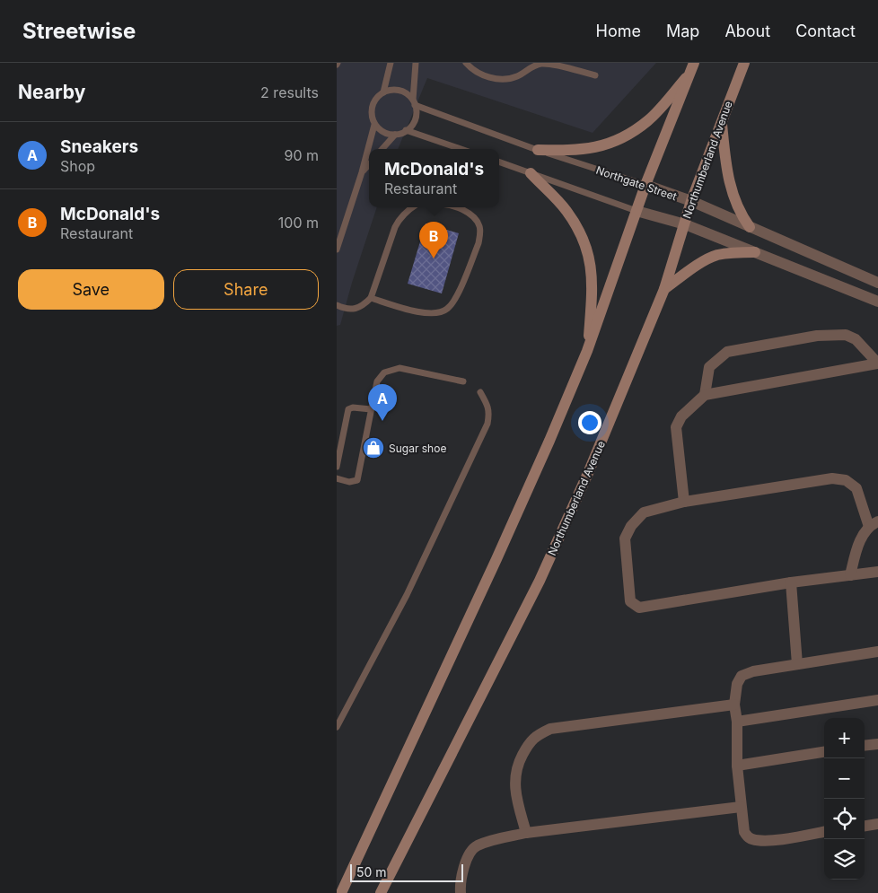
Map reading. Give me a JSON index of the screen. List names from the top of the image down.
{
  "streets": {
    "main road": ["Northumberland Avenue"],
    "street": ["Northgate Street"]
  },
  "crossings": [
    ["Northumberland Avenue", "Northgate Street"]
  ],
  "places": {
    "shop": ["Sugar shoe"]
  },
  "scale_bar": "50 m",
  "page": {
    "header": "Streetwise",
    "nav": [
      "Home",
      "Map",
      "About",
      "Contact"
    ],
    "heading": ["Nearby", "2 results"],
    "list": [
      {
        "mark": "A",
        "name": "Sneakers",
        "note": "Shop",
        "value": "90 m"
      },
      {
        "mark": "B",
        "name": "McDonald's",
        "note": "Restaurant",
        "value": "100 m"
      }
    ],
    "popup": ["McDonald's", "Restaurant"],
    "pins": ["B", "A"],
    "buttons": ["Save", "Share"],
    "map_buttons": ["+", "−"],
    "scale": "50 m"
  }
}
